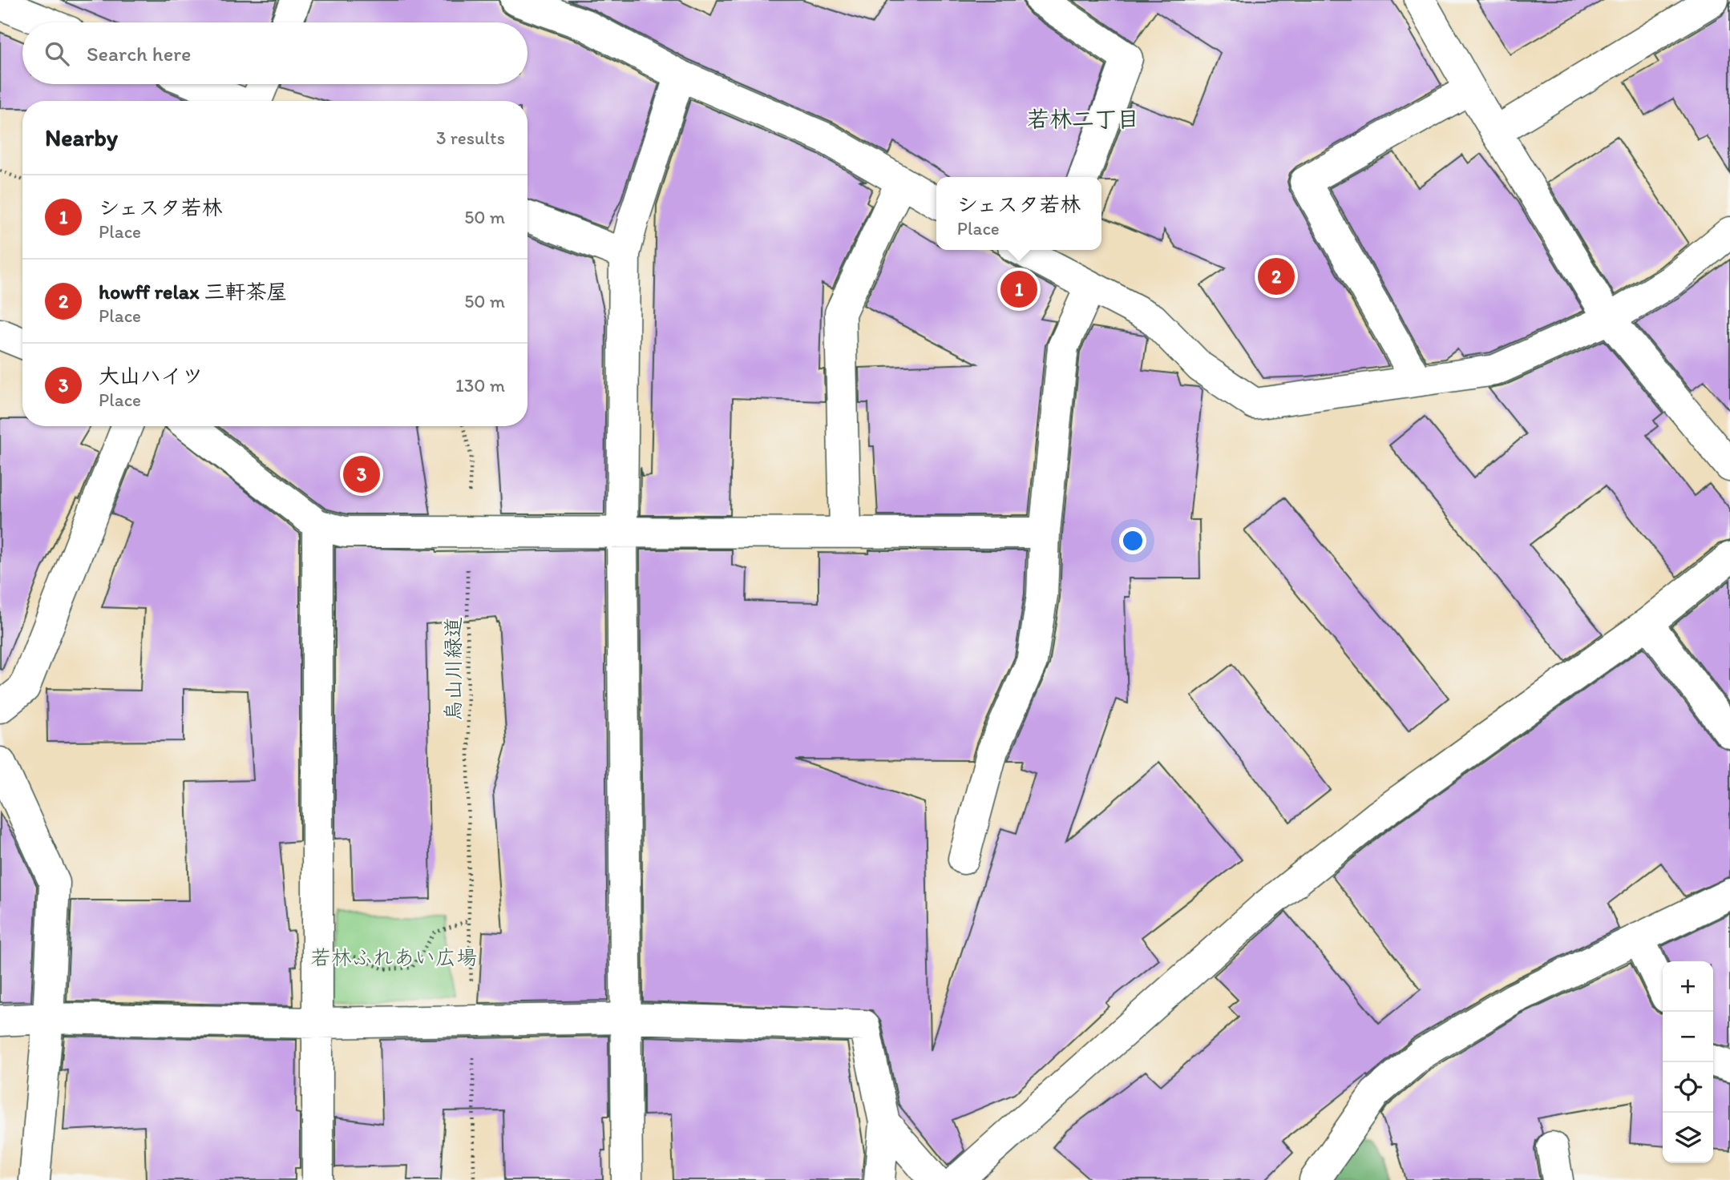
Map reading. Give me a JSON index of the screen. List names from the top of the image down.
{
  "streets": {
    "path": ["烏山川緑道"]
  },
  "districts": ["若林二丁目"],
  "parks": ["若林ふれあい広場"],
  "page": {
    "search": "Search here",
    "heading": ["Nearby", "3 results"],
    "list": [
      {
        "mark": "1",
        "name": "シェスタ若林",
        "note": "Place",
        "value": "50 m"
      },
      {
        "mark": "2",
        "name": "howff relax 三軒茶屋",
        "note": "Place",
        "value": "50 m"
      },
      {
        "mark": "3",
        "name": "大山ハイツ",
        "note": "Place",
        "value": "130 m"
      }
    ],
    "popup": ["シェスタ若林", "Place"],
    "pins": ["2", "1", "3"],
    "map_buttons": ["+", "−"]
  }
}
